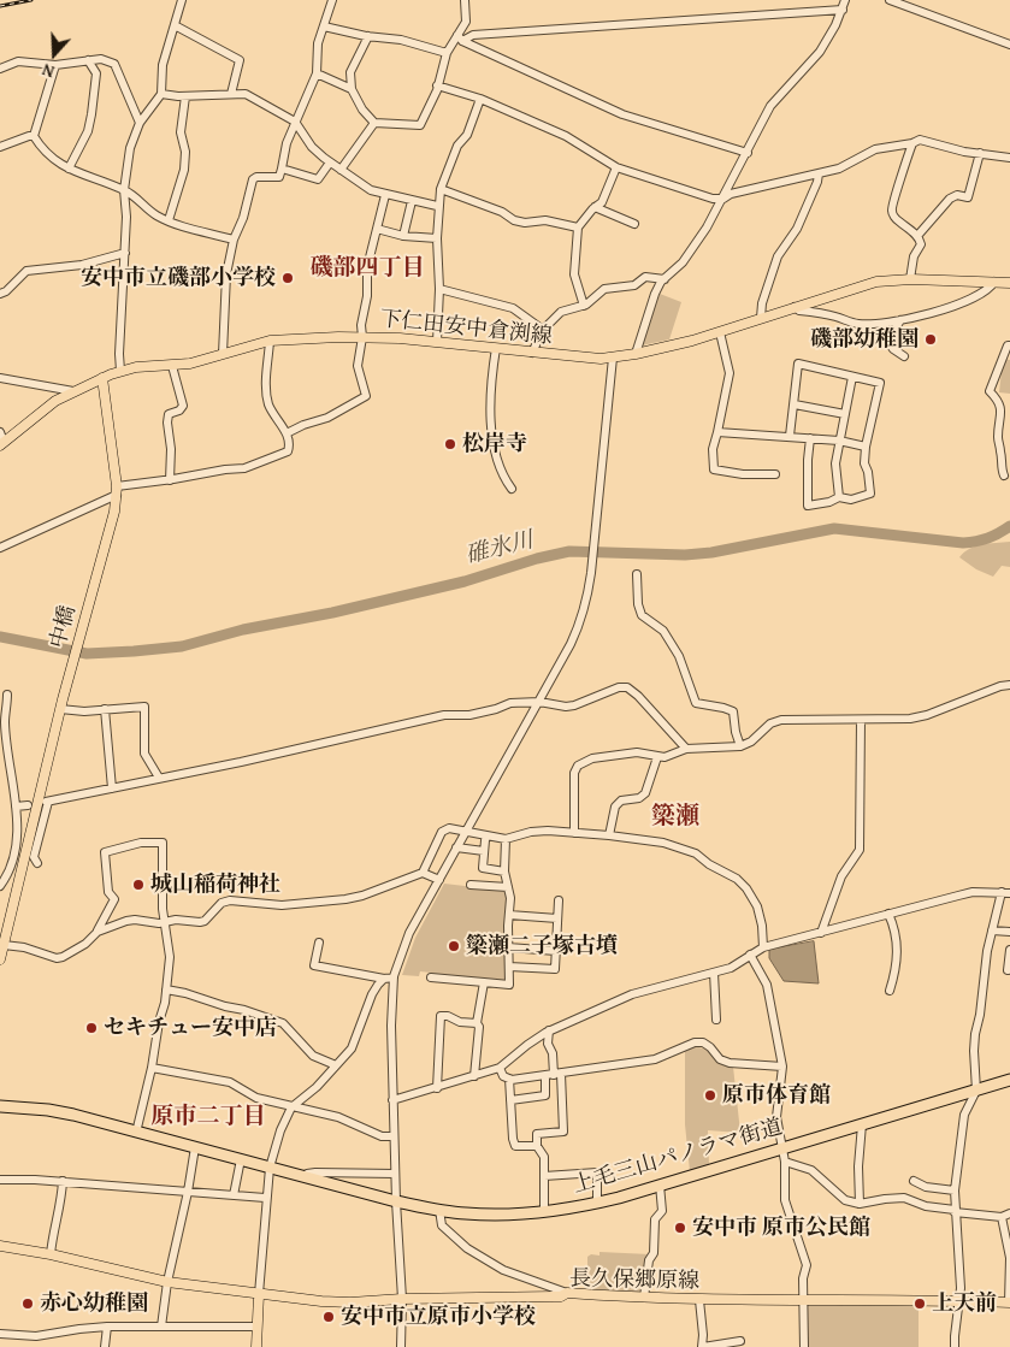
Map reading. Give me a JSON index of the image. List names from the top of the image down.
{
  "streets": {
    "highway": ["上毛三山パノラマ街道"],
    "main road": ["下仁田安中倉渕線", "中橋", "長久保郷原線"]
  },
  "districts": ["磯部四丁目", "簗瀬", "原市二丁目"],
  "water": ["碓氷川"],
  "places": [
    "安中市立磯部小学校",
    "磯部幼稚園",
    "松岸寺",
    "城山稲荷神社",
    "簗瀬二子塚古墳",
    "セキチュー安中店",
    "原市体育館",
    "安中市 原市公民館",
    "赤心幼稚園",
    "上天前",
    "安中市立原市小学校"
  ],
  "north": "bottom"
}
